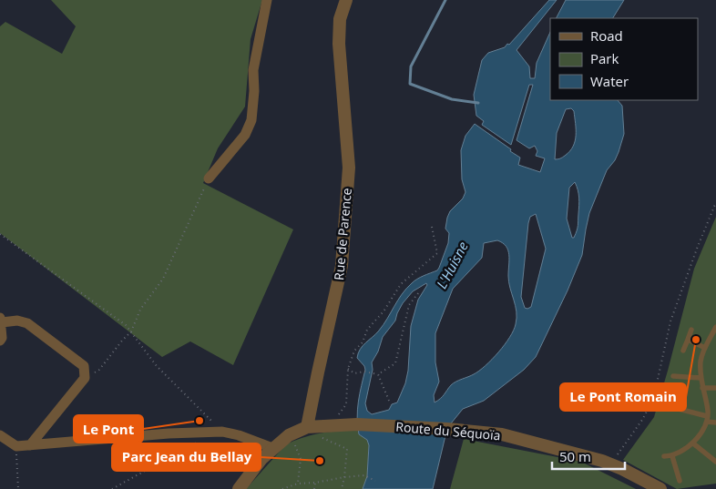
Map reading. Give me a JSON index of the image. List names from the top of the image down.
{
  "streets": {
    "street": ["Rue de Parence", "Route du Séquoïa"]
  },
  "crossings": [
    ["Rue de Parence", "Route du Séquoïa"]
  ],
  "water": ["L'Huisne"],
  "places": ["Le Pont Romain", "Le Pont", "Parc Jean du Bellay"],
  "legend": ["Road", "Park", "Water"],
  "scale_bar": "50 m"
}
